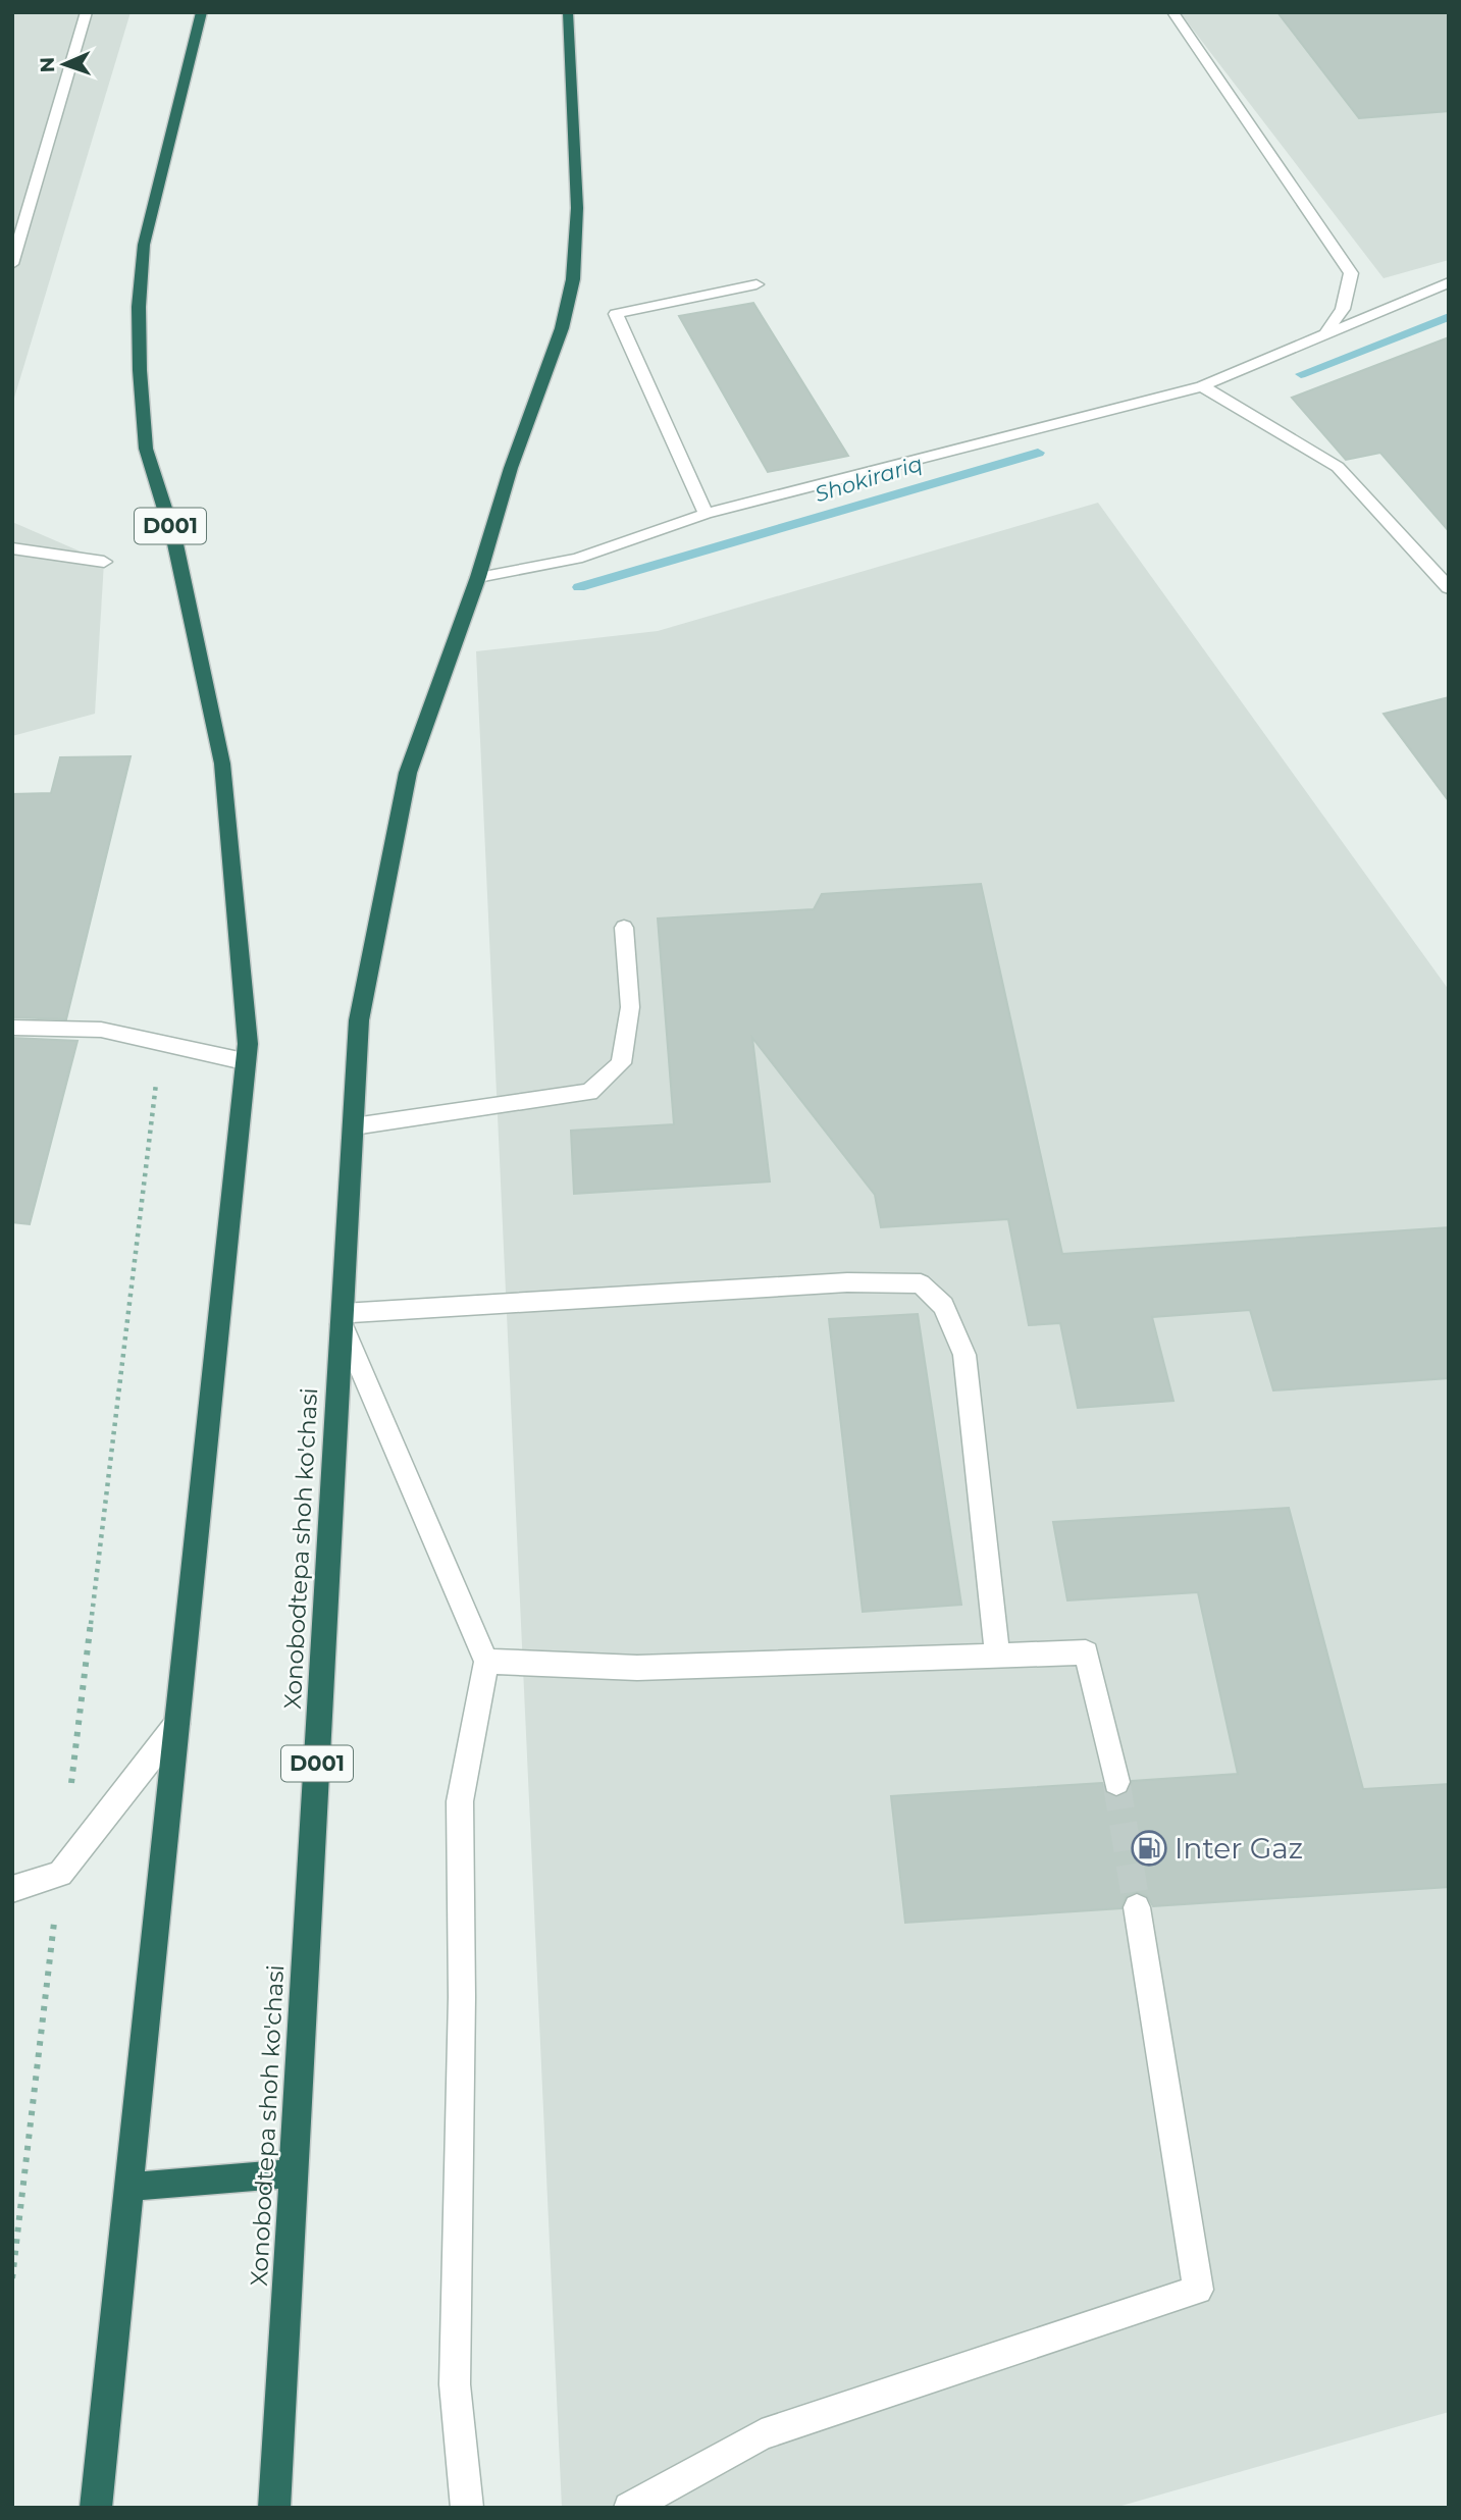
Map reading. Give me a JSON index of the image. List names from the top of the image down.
{
  "streets": {
    "highway": ["D001", "Xonobodtepa shoh ko'chasi"]
  },
  "crossings": [
    ["D001", "Xonobodtepa shoh ko'chasi"]
  ],
  "water": ["Shokirariq"],
  "places": {
    "fuel station": ["Inter Gaz"]
  },
  "north": "left"
}
